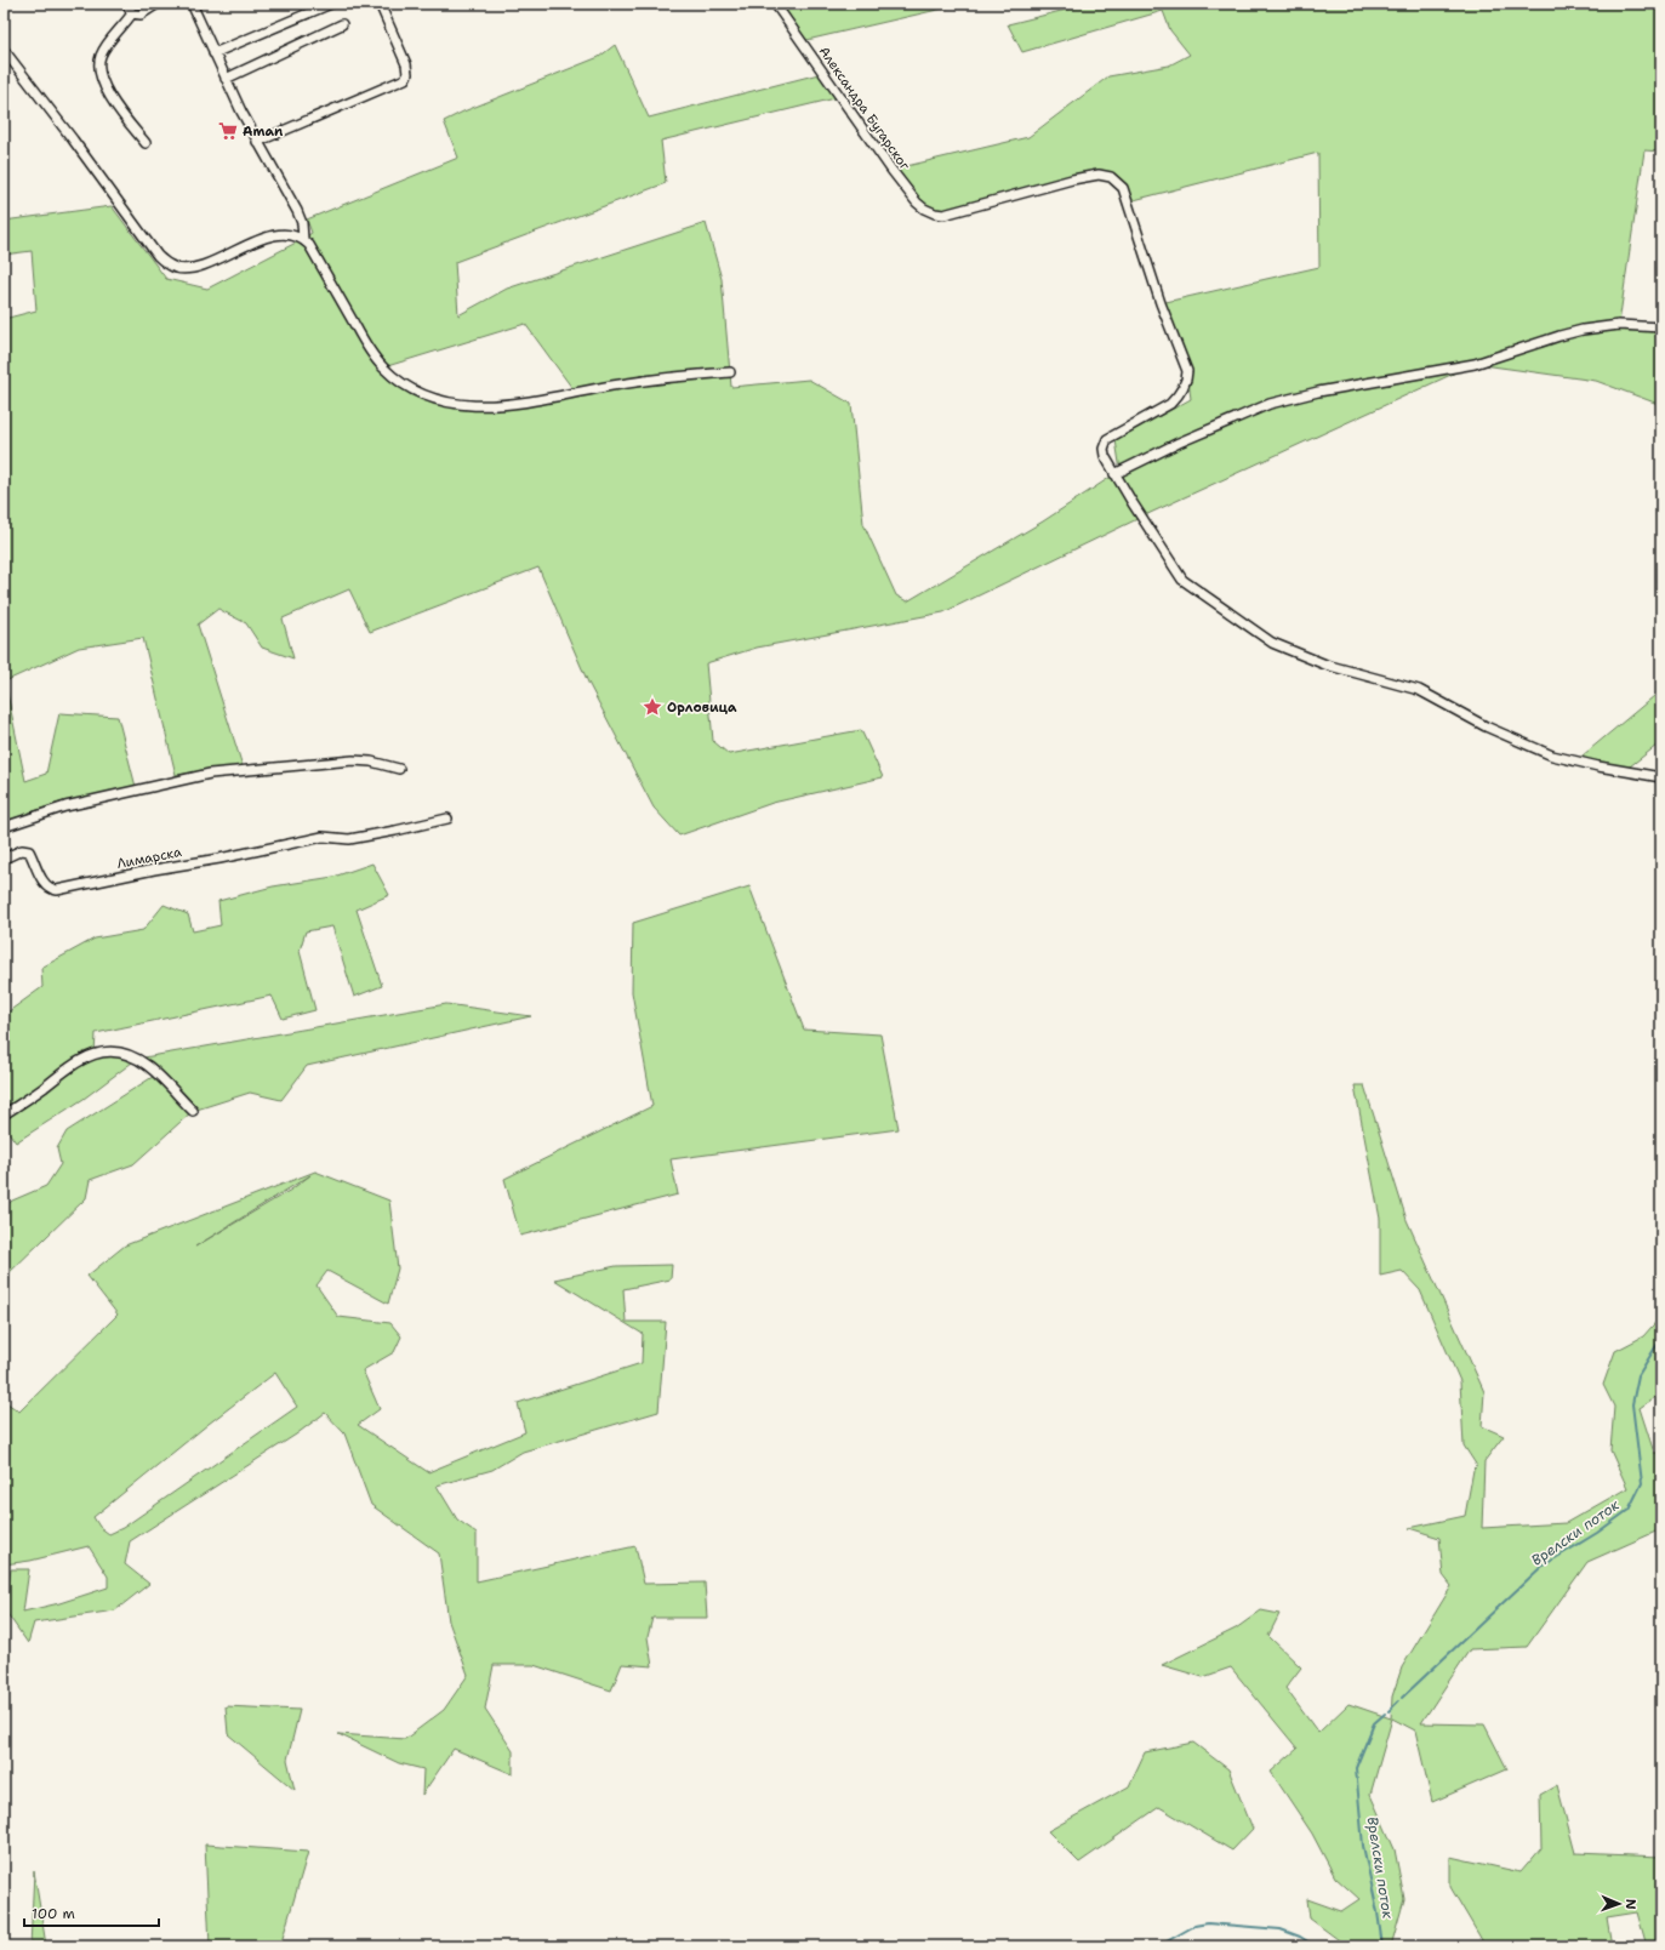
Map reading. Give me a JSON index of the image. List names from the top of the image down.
{
  "streets": {
    "street": ["Александра Бугарског", "Лимарска"]
  },
  "water": ["Врелски поток"],
  "places": {
    "supermarket": ["Aman"],
    "place": ["Орловица"]
  },
  "scale_bar": "100 m",
  "north": "right"
}
